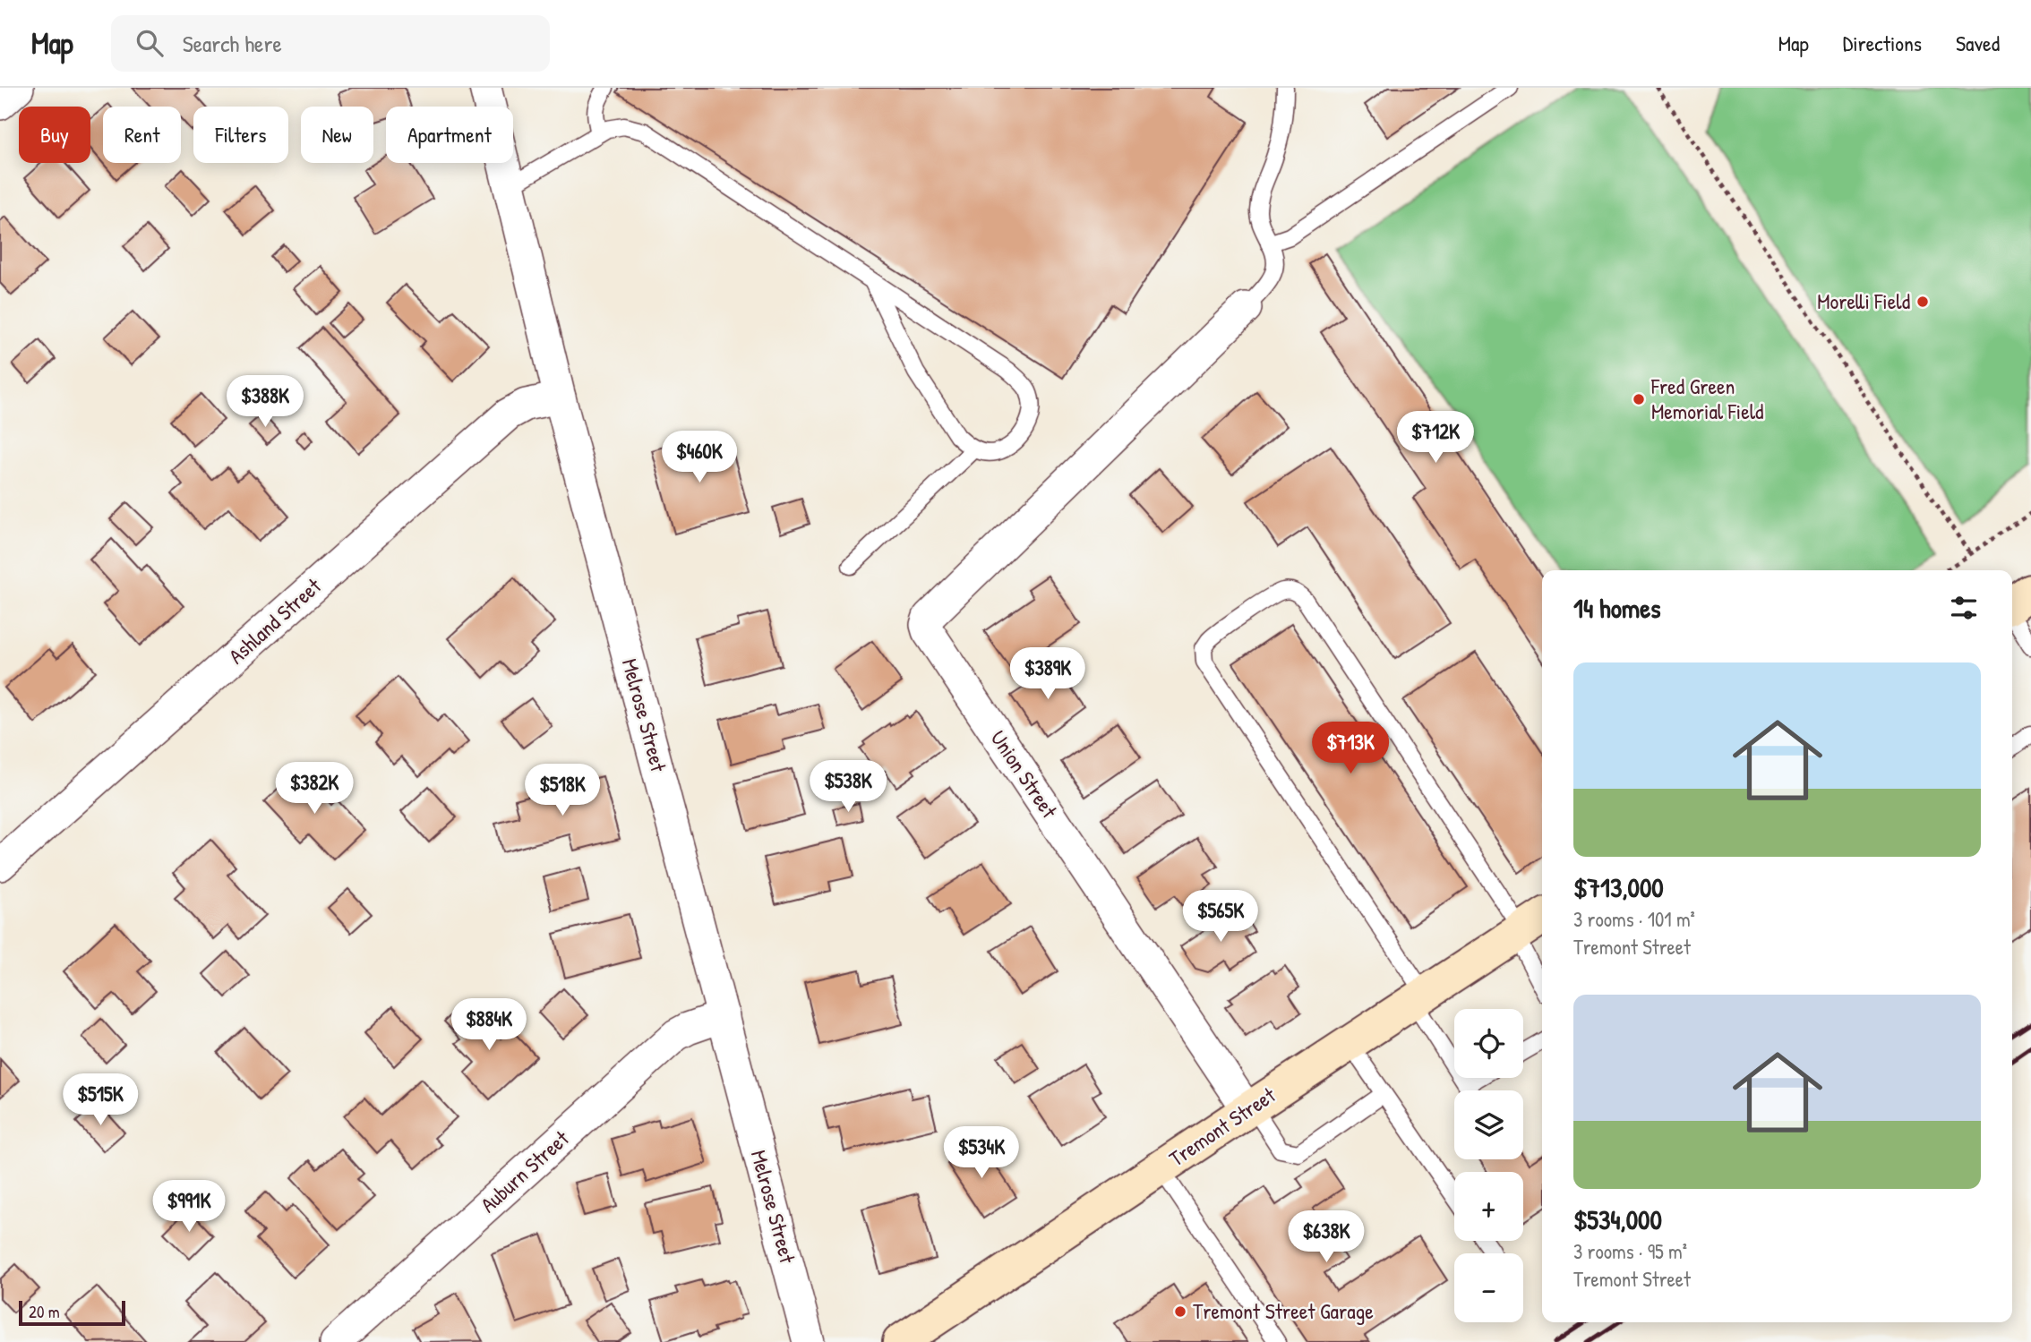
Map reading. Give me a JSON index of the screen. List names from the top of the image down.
{
  "streets": {
    "street": [
      "Ashland Street",
      "Melrose Street",
      "Union Street",
      "Tremont Street",
      "Auburn Street"
    ]
  },
  "crossings": [
    ["Ashland Street", "Melrose Street"],
    ["Melrose Street", "Auburn Street"],
    ["Union Street", "Tremont Street"]
  ],
  "places": ["Morelli Field", "Fred Green Memorial Field", "Tremont Street Garage"],
  "scale_bar": "20 m",
  "page": {
    "header": "Map",
    "search": "Search here",
    "nav": ["Map", "Directions", "Saved"],
    "chip": [
      "Buy",
      "Rent",
      "Filters",
      "New",
      "Apartment"
    ],
    "price": [
      "$388K",
      "$712K",
      "$460K",
      "$389K",
      "$713K",
      "$538K",
      "$382K",
      "$518K",
      "$565K",
      "$884K",
      "$515K",
      "$534K",
      "$991K",
      "$638K"
    ],
    "heading": "14 homes",
    "list": [
      {
        "name": "$713,000",
        "note": "3 rooms · 101 m² · Tremont Street"
      },
      {
        "name": "$534,000",
        "note": "3 rooms · 95 m² · Tremont Street"
      }
    ],
    "map_buttons": ["+", "−"],
    "scale": "20 m"
  }
}
